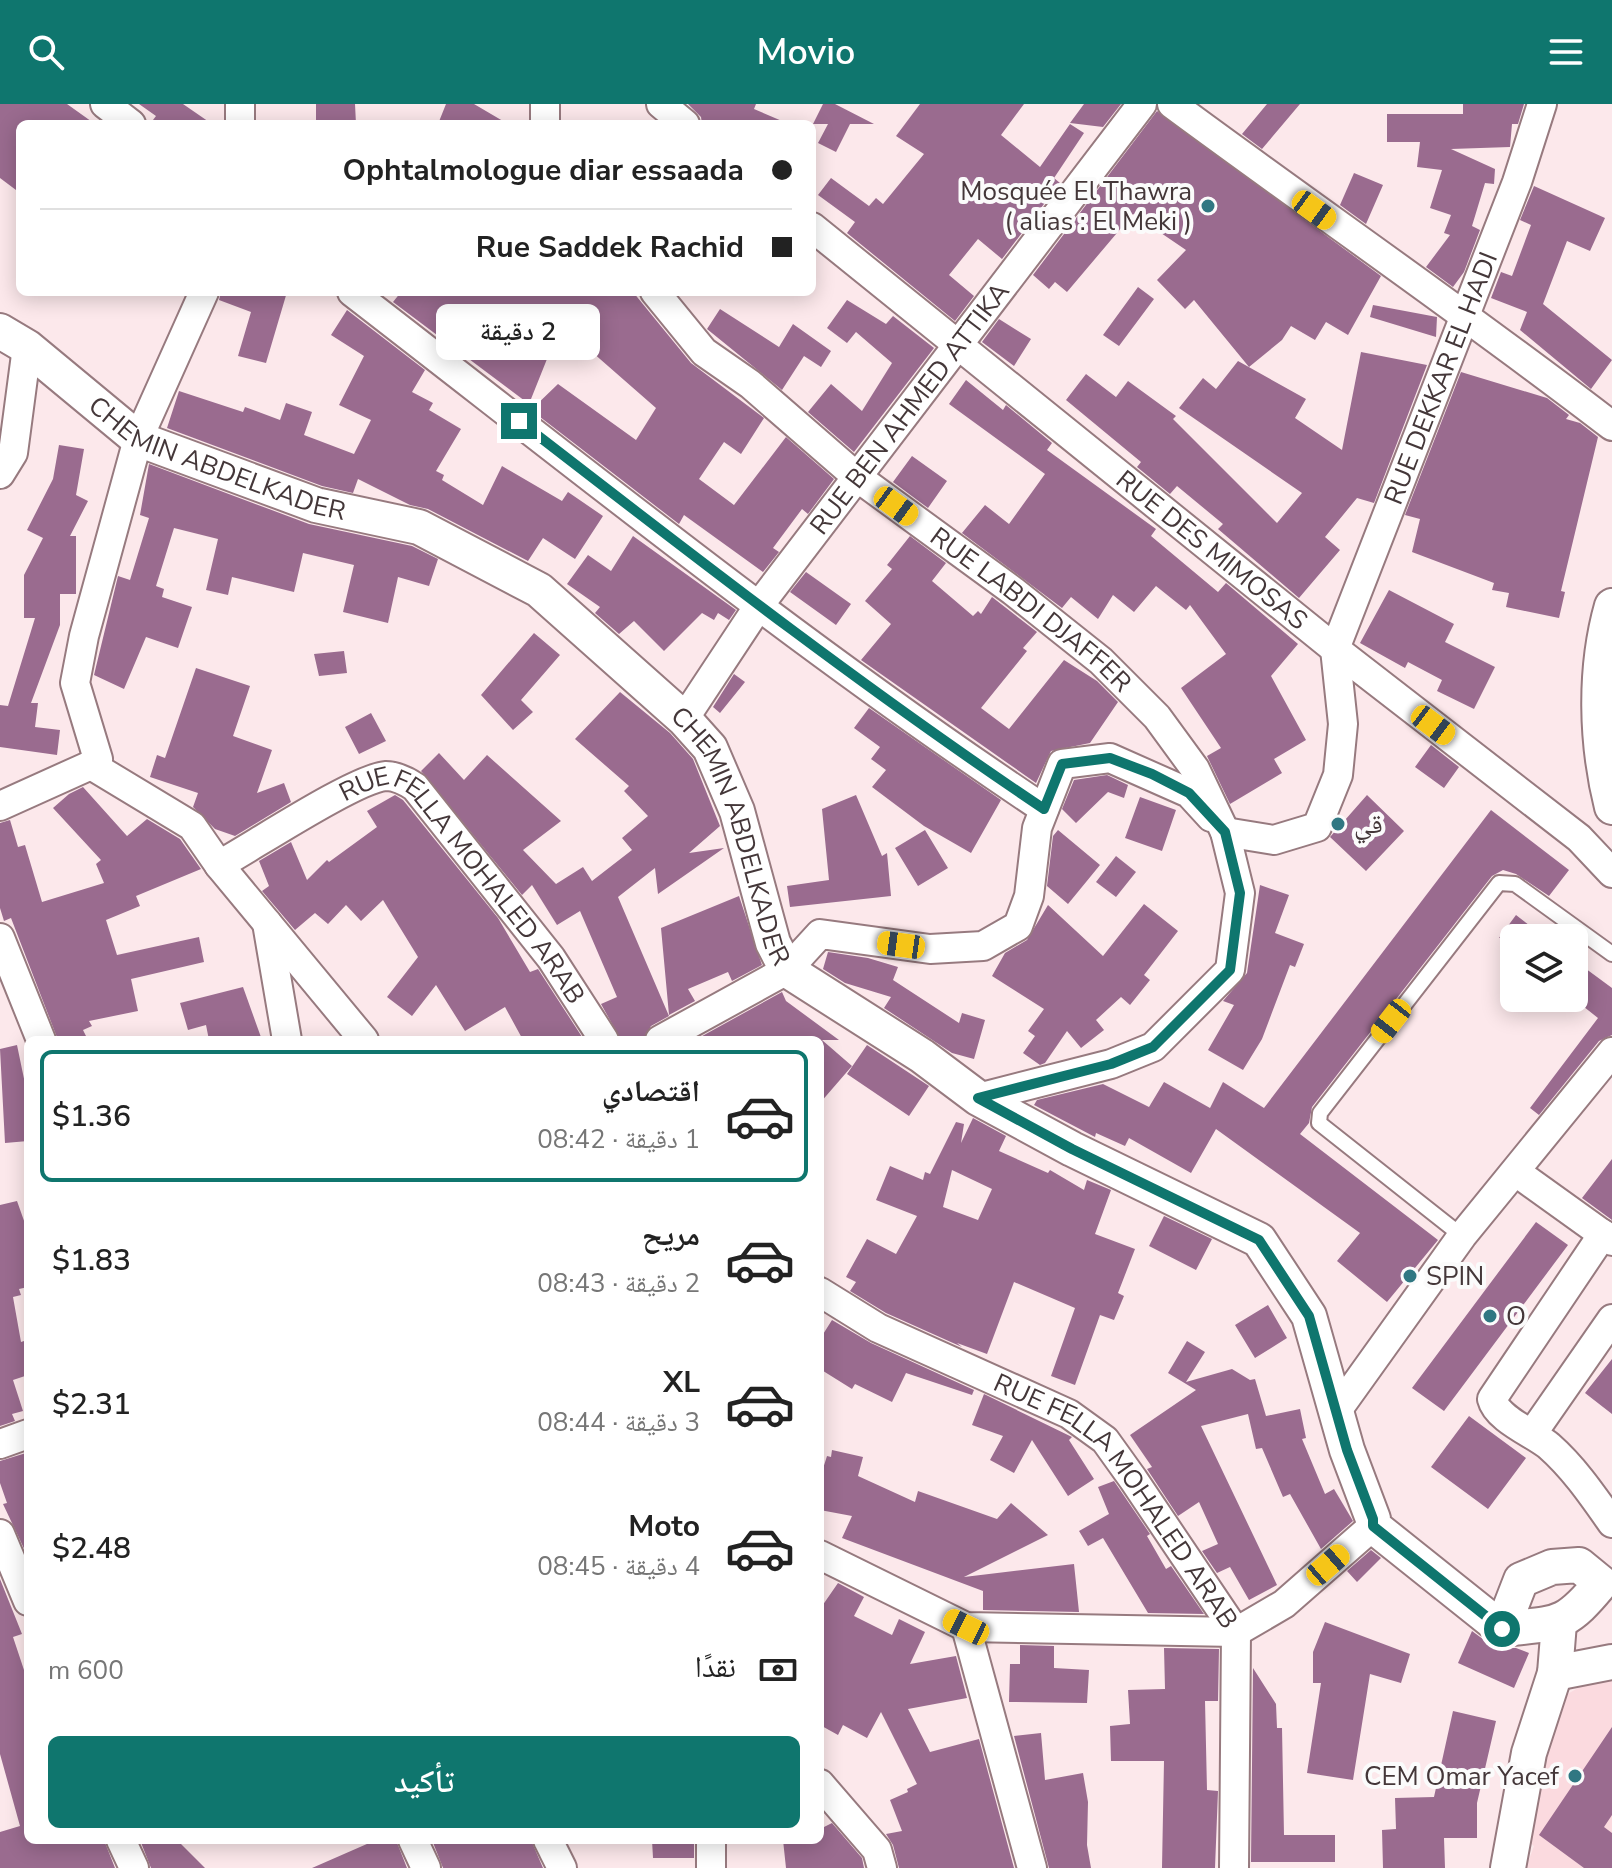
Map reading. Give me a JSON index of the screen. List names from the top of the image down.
{
  "streets": {
    "street": [
      "RUE DEKKAR EL HADI",
      "RUE BEN AHMED ATTIKA",
      "CHEMIN ABDELKADER",
      "RUE DES MIMOSAS",
      "RUE LABDI DJAFFER",
      "RUE FELLA MOHALED ARAB"
    ]
  },
  "crossings": [
    ["RUE DEKKAR EL HADI", "RUE DES MIMOSAS"],
    ["RUE BEN AHMED ATTIKA", "CHEMIN ABDELKADER"],
    ["RUE BEN AHMED ATTIKA", "RUE DES MIMOSAS"],
    ["RUE BEN AHMED ATTIKA", "RUE LABDI DJAFFER"],
    ["CHEMIN ABDELKADER", "RUE LABDI DJAFFER"]
  ],
  "places": [
    "Mosquée El Thawra ( alias : El Meki )",
    "قي",
    "SPIN",
    "O",
    "CEM Omar Yacef"
  ],
  "page": {
    "header": "Movio",
    "banner": ["Ophtalmologue diar essaada", "Rue Saddek Rachid"],
    "bubble": "2 دقيقة",
    "list": [
      {
        "name": "اقتصادي",
        "note": "1 دقيقة · 08:42",
        "value": "$1.36"
      },
      {
        "name": "مريح",
        "note": "2 دقيقة · 08:43",
        "value": "$1.83"
      },
      {
        "name": "XL",
        "note": "3 دقيقة · 08:44",
        "value": "$2.31"
      },
      {
        "name": "Moto",
        "note": "4 دقيقة · 08:45",
        "value": "$2.48"
      }
    ],
    "pay": ["نقدًا", "600 m"],
    "buttons": "تأكيد"
  }
}
